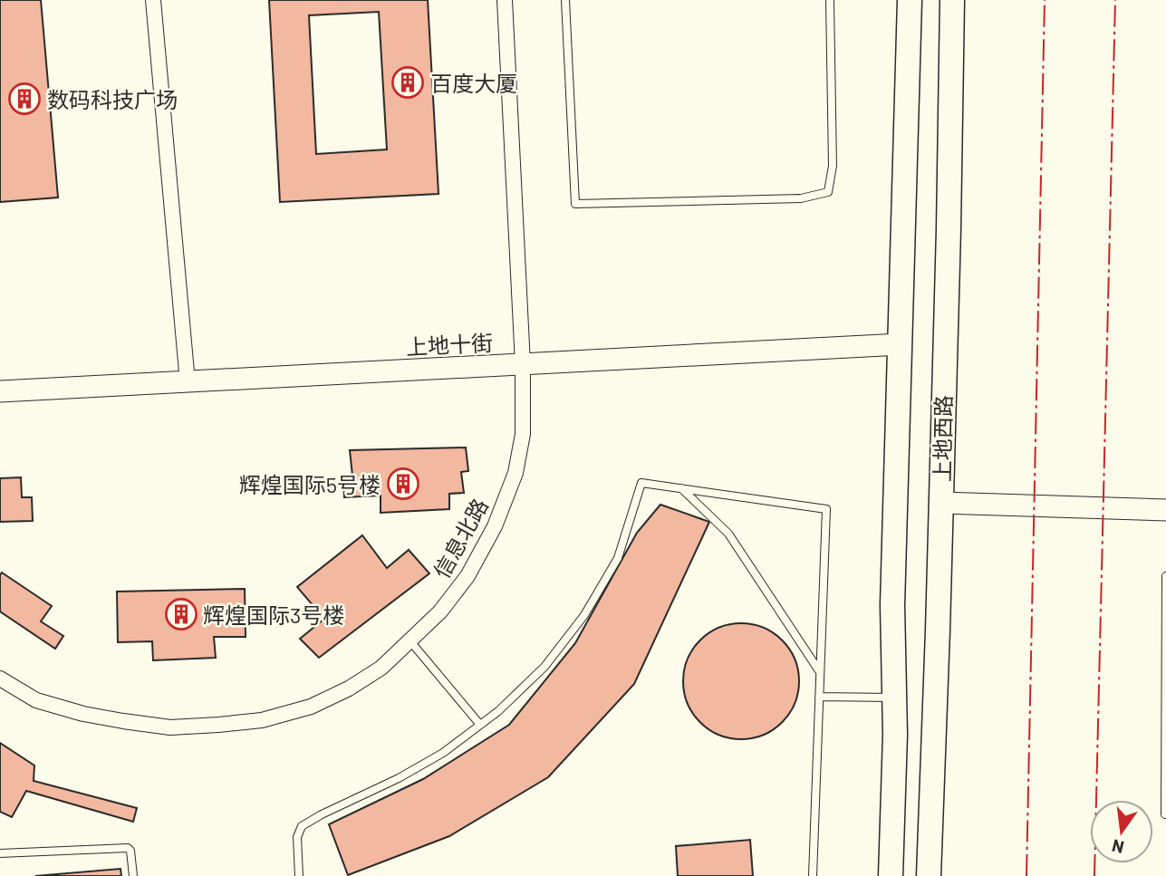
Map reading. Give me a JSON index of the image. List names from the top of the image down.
{
  "streets": {
    "main road": ["上地西路"],
    "street": ["上地十街", "信息北路"]
  },
  "crossings": [
    ["上地十街", "上地西路"],
    ["上地十街", "信息北路"]
  ],
  "places": {
    "building": [
      "百度大厦",
      "数码科技广场",
      "辉煌国际5号楼",
      "辉煌国际3号楼"
    ]
  },
  "north": "bottom"
}
